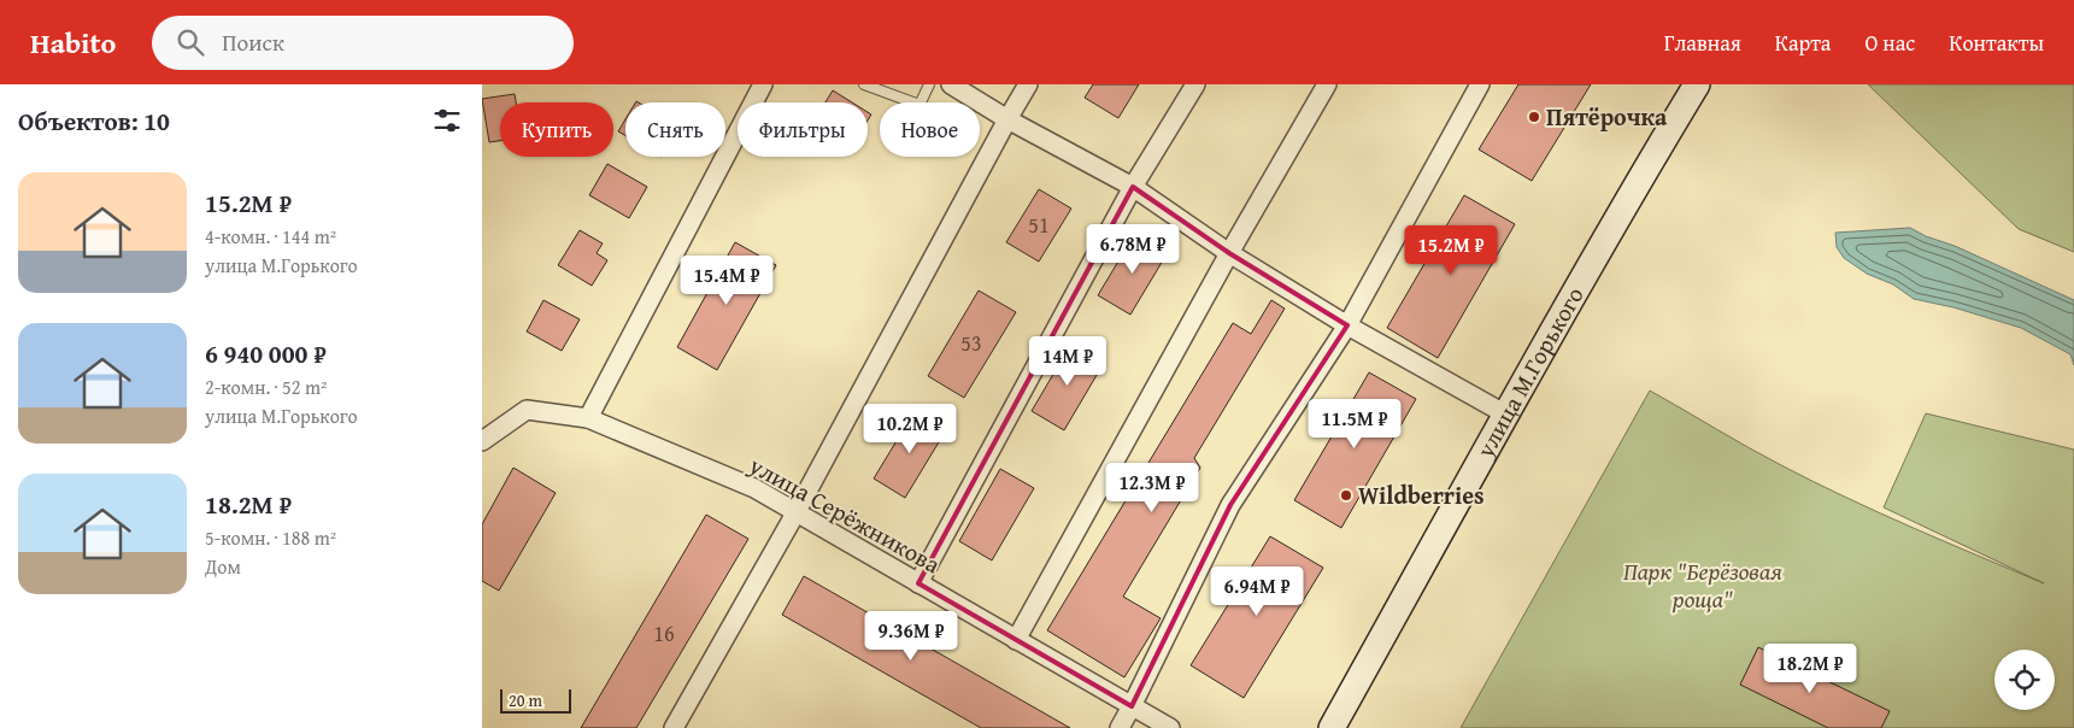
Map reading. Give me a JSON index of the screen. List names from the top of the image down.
{
  "streets": {
    "main road": ["улица М.Горького"],
    "street": ["улица Серёжникова"]
  },
  "parks": ["Парк \"Берёзовая роща\""],
  "places": ["Пятёрочка", "Wildberries"],
  "house_numbers": ["51", "53", "16"],
  "scale_bar": "20 m",
  "page": {
    "header": "Habito",
    "search": "Поиск",
    "nav": [
      "Главная",
      "Карта",
      "О нас",
      "Контакты"
    ],
    "heading": "Объектов: 10",
    "chip": [
      "Купить",
      "Снять",
      "Фильтры",
      "Новое"
    ],
    "list": [
      {
        "name": "15.2M ₽",
        "note": "4-комн. · 144 m² · улица М.Горького"
      },
      {
        "name": "6 940 000 ₽",
        "note": "2-комн. · 52 m² · улица М.Горького"
      },
      {
        "name": "18.2M ₽",
        "note": "5-комн. · 188 m² · Дом"
      }
    ],
    "price": [
      "6.78M ₽",
      "15.2M ₽",
      "15.4M ₽",
      "14M ₽",
      "11.5M ₽",
      "10.2M ₽",
      "12.3M ₽",
      "6.94M ₽",
      "9.36M ₽",
      "18.2M ₽"
    ],
    "scale": "20 m"
  }
}
